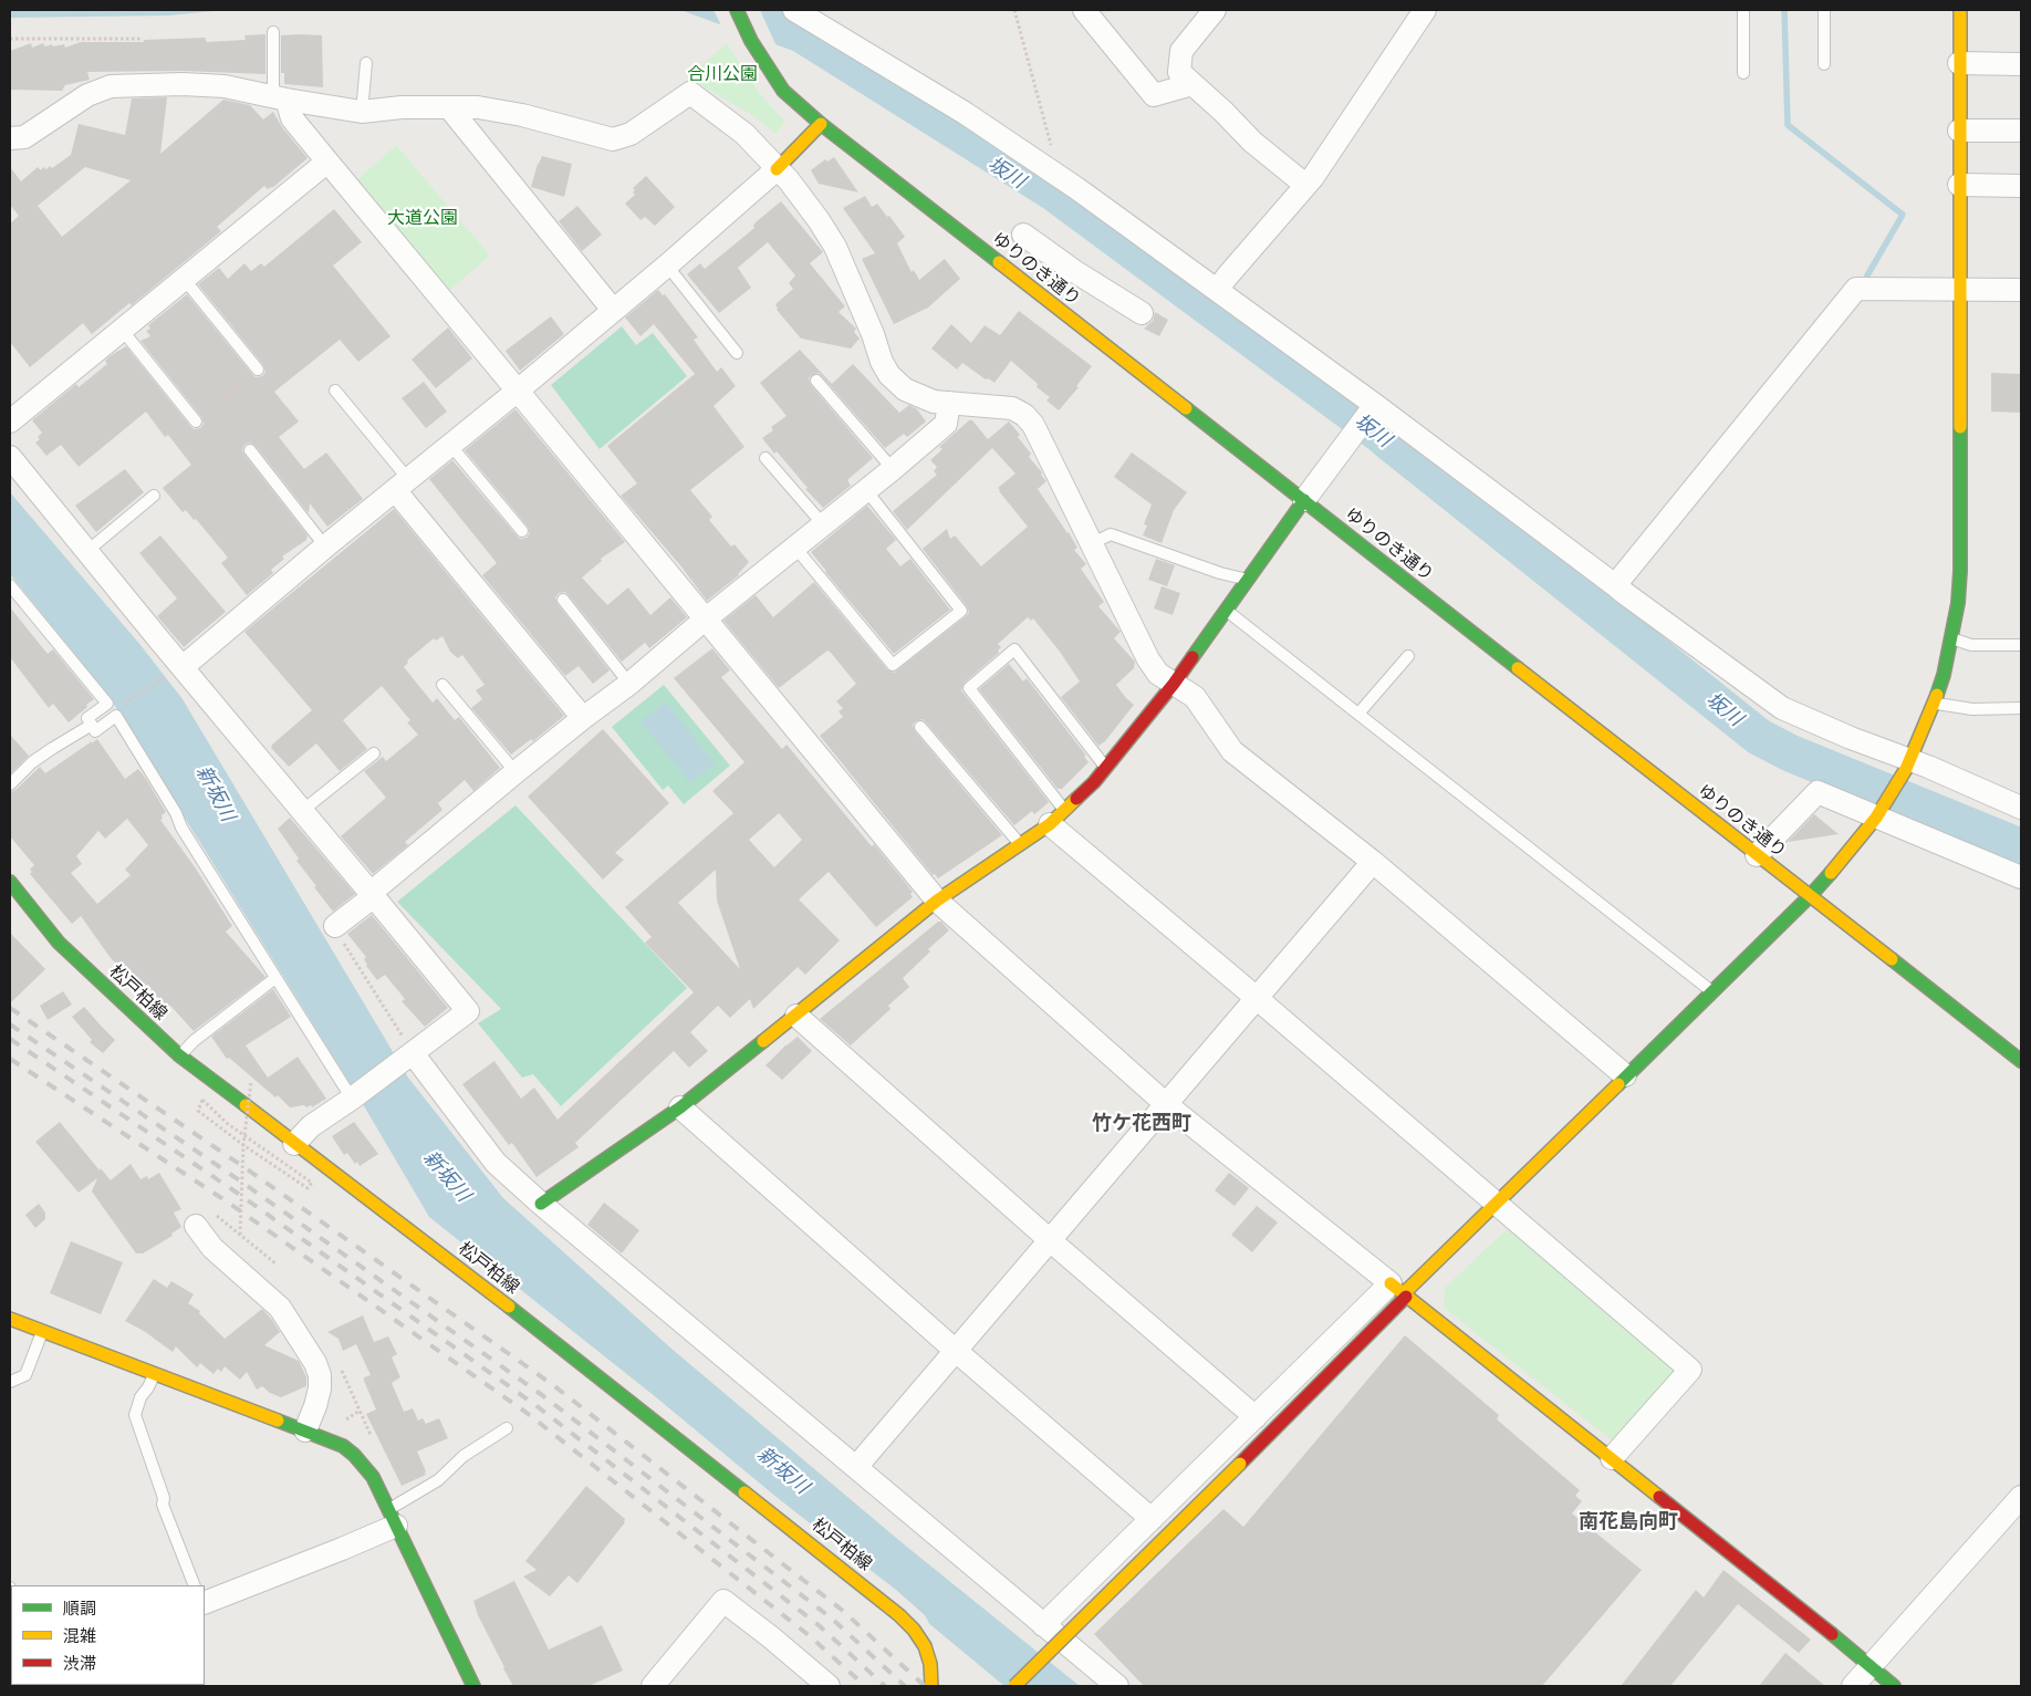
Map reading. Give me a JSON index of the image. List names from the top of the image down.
{
  "streets": {
    "street": ["ゆりのき通り", "松戸柏線"]
  },
  "districts": ["竹ケ花西町", "南花島向町"],
  "water": ["坂川", "新坂川"],
  "parks": ["合川公園", "大道公園"],
  "legend": ["順調", "混雑", "渋滞"]
}
